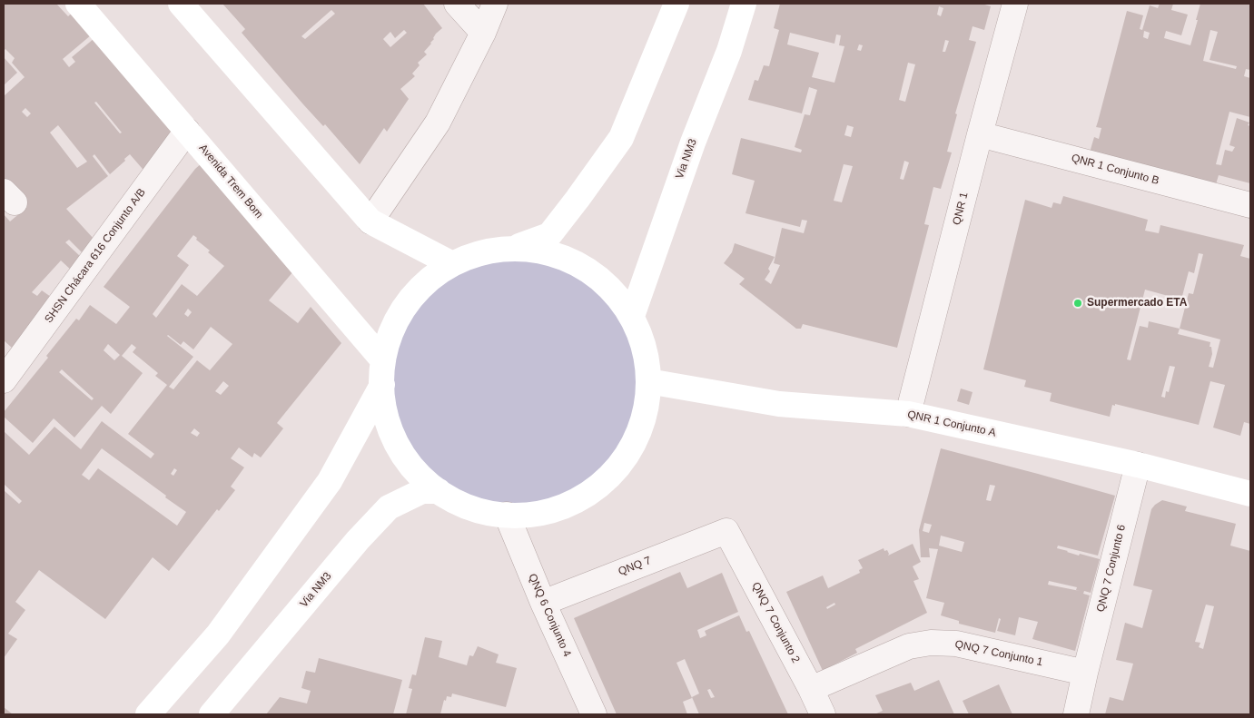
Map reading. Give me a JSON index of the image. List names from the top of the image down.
{
  "streets": {
    "main road": ["Via NM3", "Avenida Trem Bom", "QNR 1 Conjunto A"],
    "street": [
      "QNR 1 Conjunto B",
      "QNR 1",
      "SHSN Chácara 616 Conjunto A/B",
      "QNQ 7",
      "QNQ 7 Conjunto 6",
      "QNQ 6 Conjunto 4",
      "QNQ 7 Conjunto 2",
      "QNQ 7 Conjunto 1"
    ]
  },
  "crossings": [
    ["QNR 1 Conjunto B", "QNR 1"],
    ["Avenida Trem Bom", "SHSN Chácara 616 Conjunto A/B"],
    ["QNR 1", "QNR 1 Conjunto A"],
    ["QNR 1 Conjunto A", "QNQ 7 Conjunto 6"],
    ["QNQ 7", "QNQ 6 Conjunto 4"],
    ["QNQ 7", "QNQ 7 Conjunto 2"],
    ["QNQ 7 Conjunto 6", "QNQ 7 Conjunto 1"],
    ["QNQ 7 Conjunto 2", "QNQ 7 Conjunto 1"]
  ],
  "places": ["Supermercado ETA"]
}
